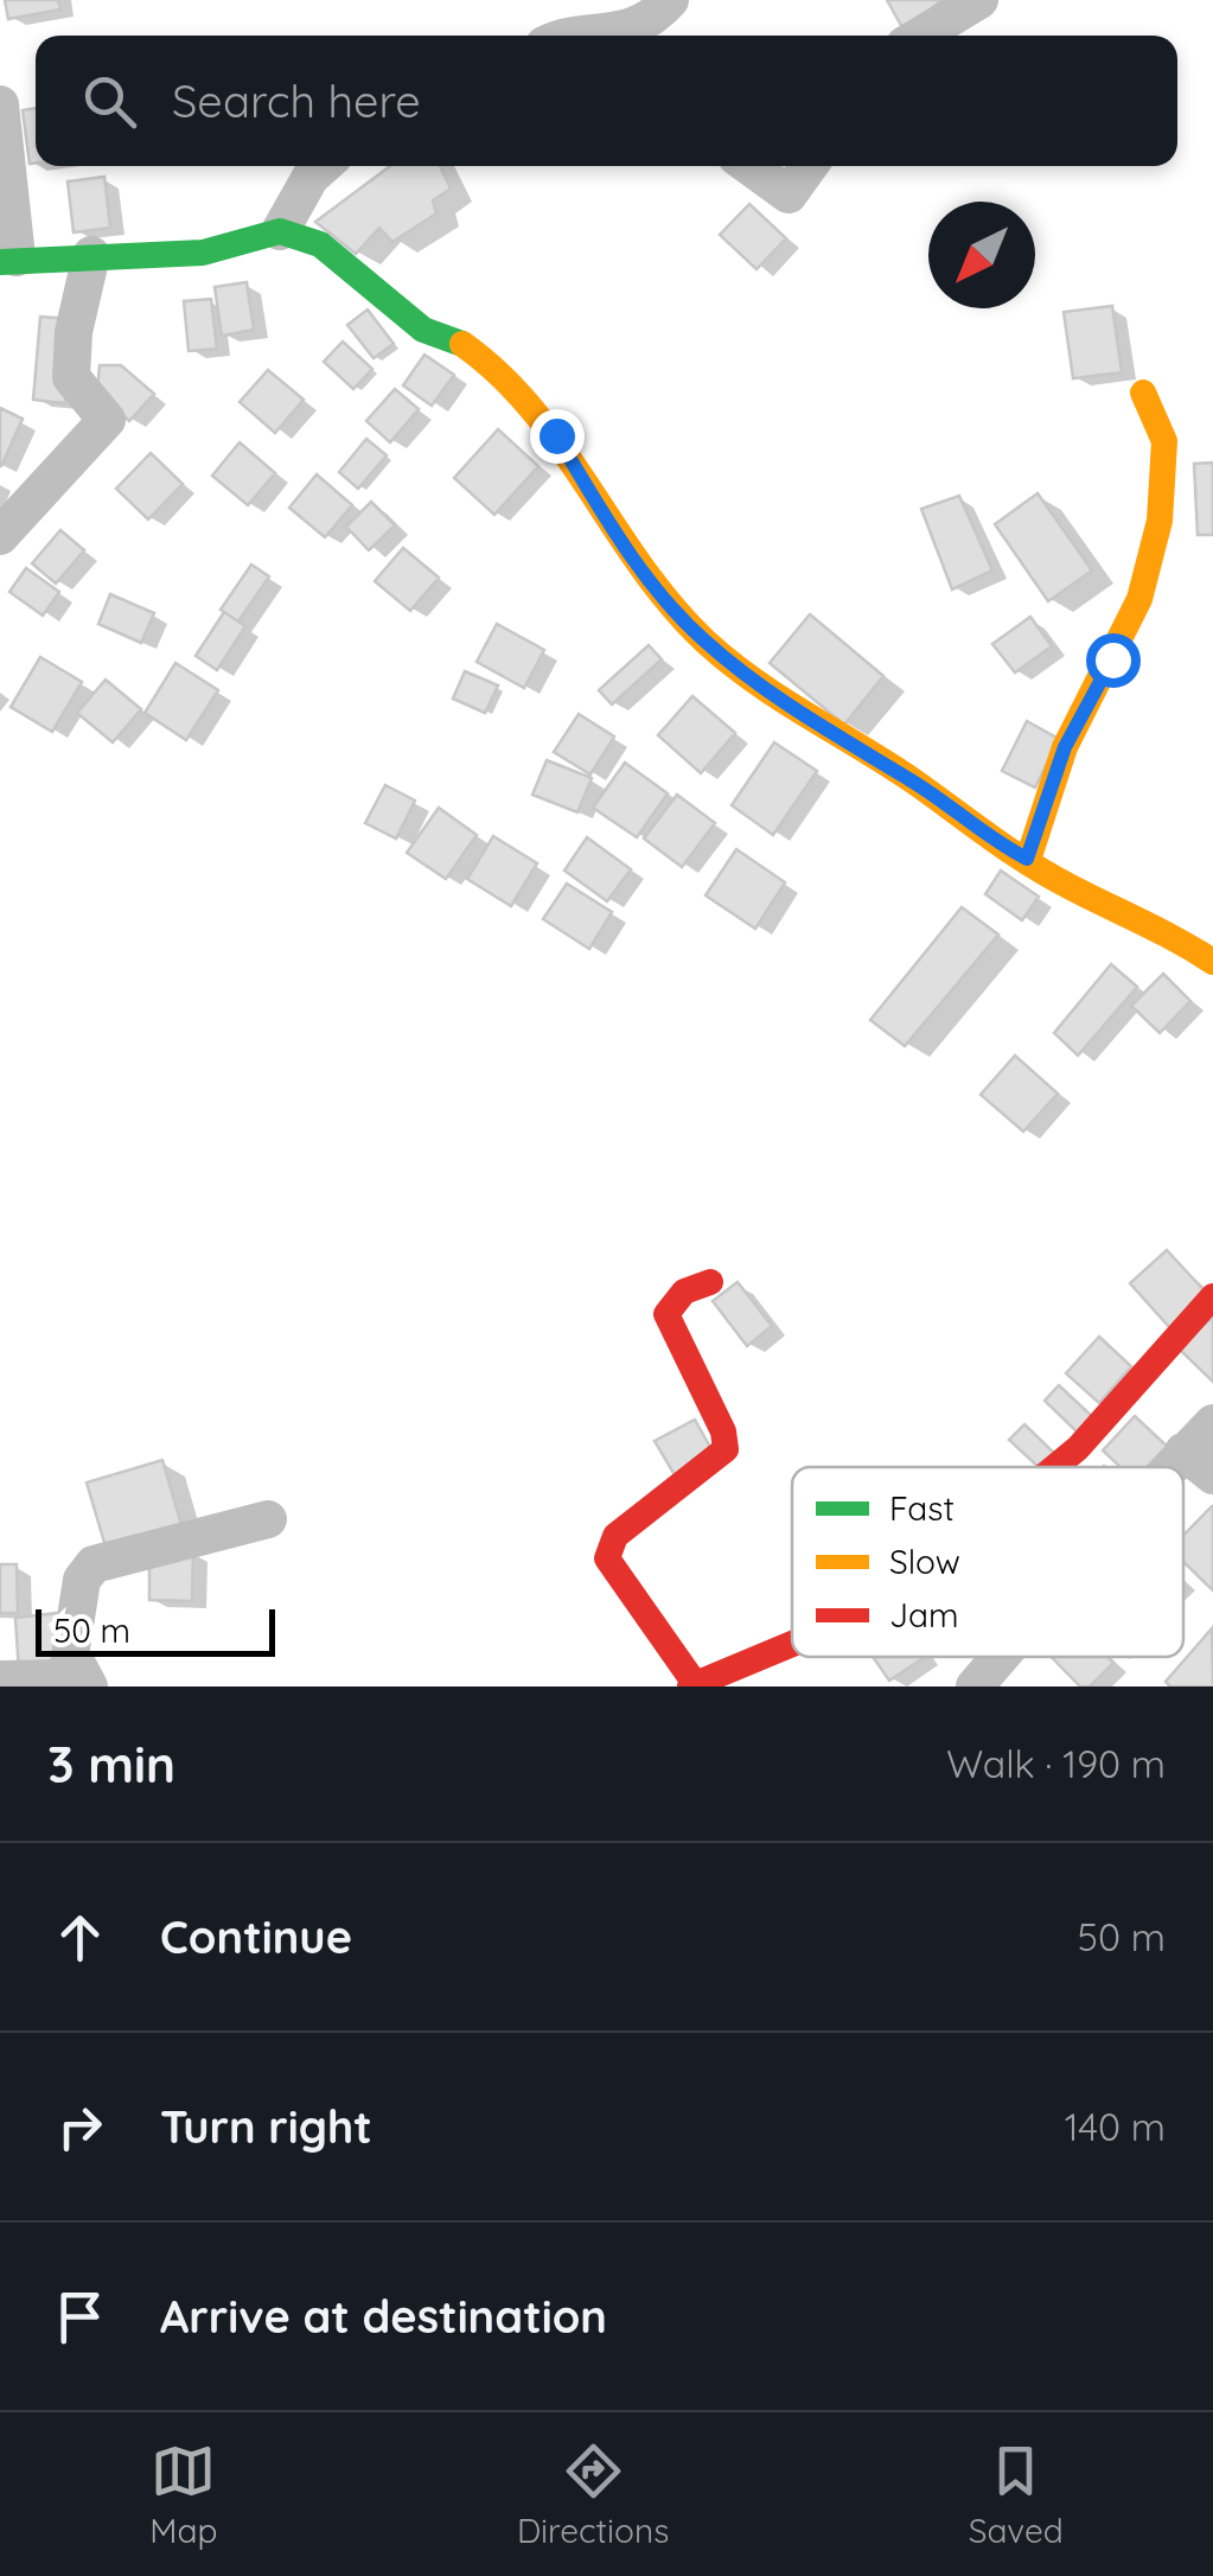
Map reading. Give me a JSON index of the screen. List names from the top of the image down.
{
  "legend": ["Fast", "Slow", "Jam"],
  "scale_bar": "50 m",
  "north": "bottom left",
  "page": {
    "search": "Search here",
    "scale": "50 m",
    "heading": ["3 min", "Walk · 190 m"],
    "list": [
      ["Continue", "50 m"],
      ["Turn right", "140 m"],
      "Arrive at destination"
    ],
    "nav": ["Map", "Directions", "Saved"]
  }
}
